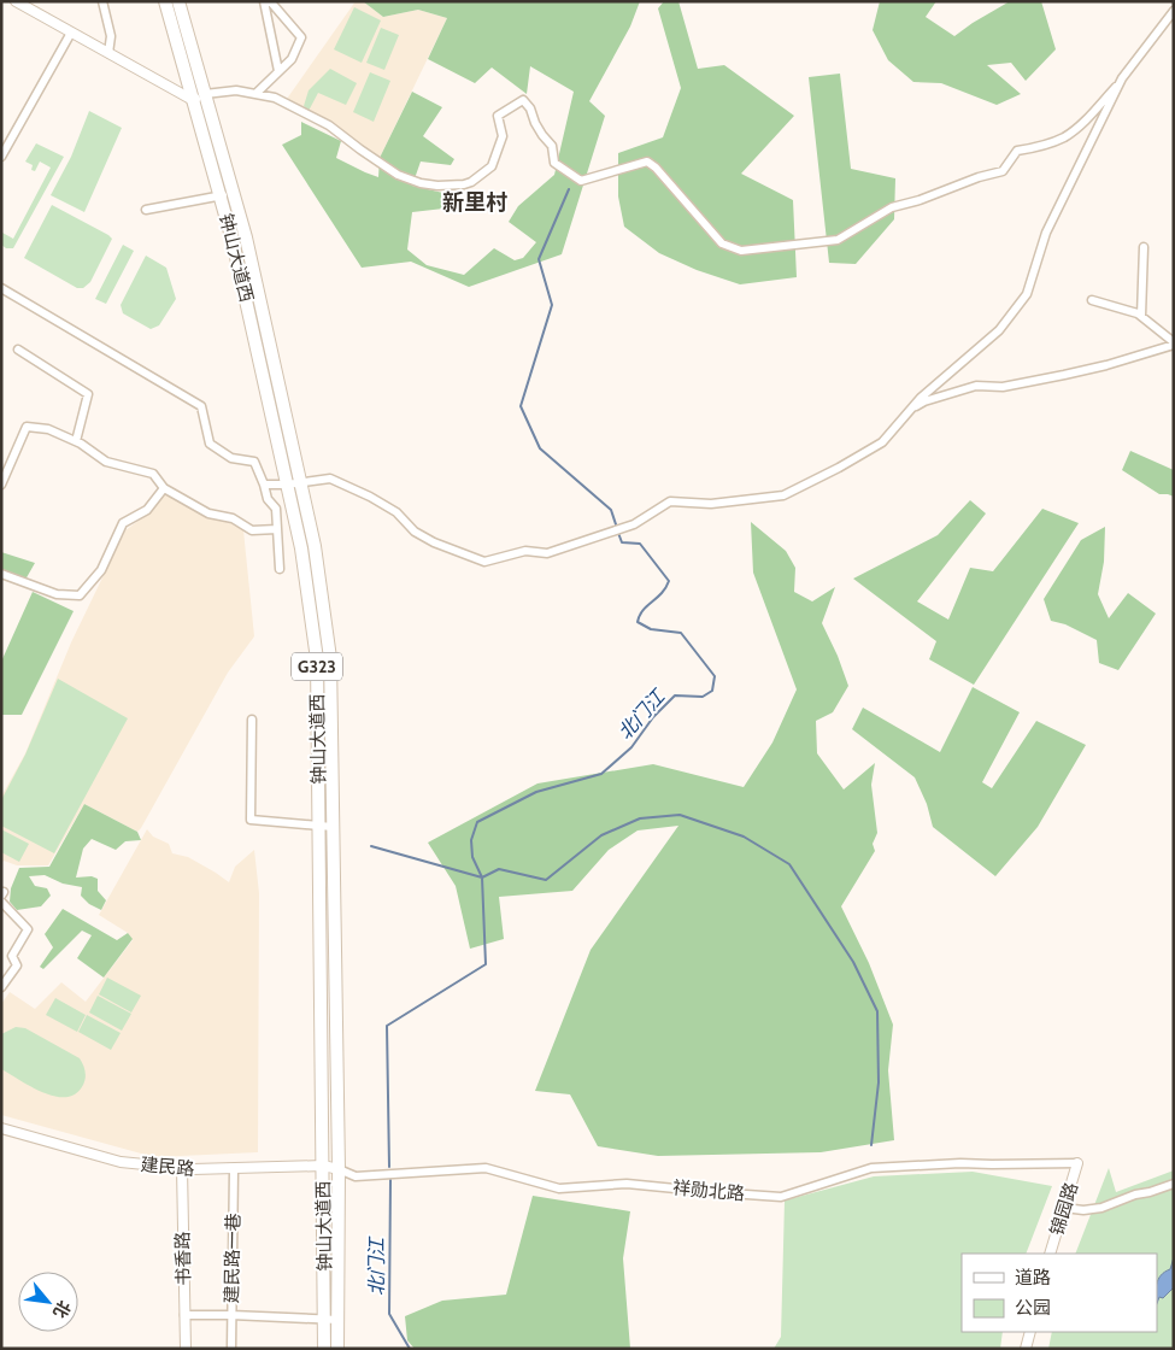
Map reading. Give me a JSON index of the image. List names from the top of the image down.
{
  "streets": {
    "highway": ["钟山大道西", "G323"],
    "street": [
      "建民路",
      "祥勋北路",
      "锦园路",
      "书香路",
      "建民路一巷"
    ]
  },
  "crossings": [
    ["钟山大道西", "建民路"],
    ["钟山大道西", "祥勋北路"],
    ["建民路", "祥勋北路"],
    ["建民路", "书香路"],
    ["建民路", "建民路一巷"],
    ["祥勋北路", "锦园路"]
  ],
  "districts": ["新里村"],
  "water": ["北门江"],
  "legend": ["道路", "公园"],
  "north": "bottom right"
}
